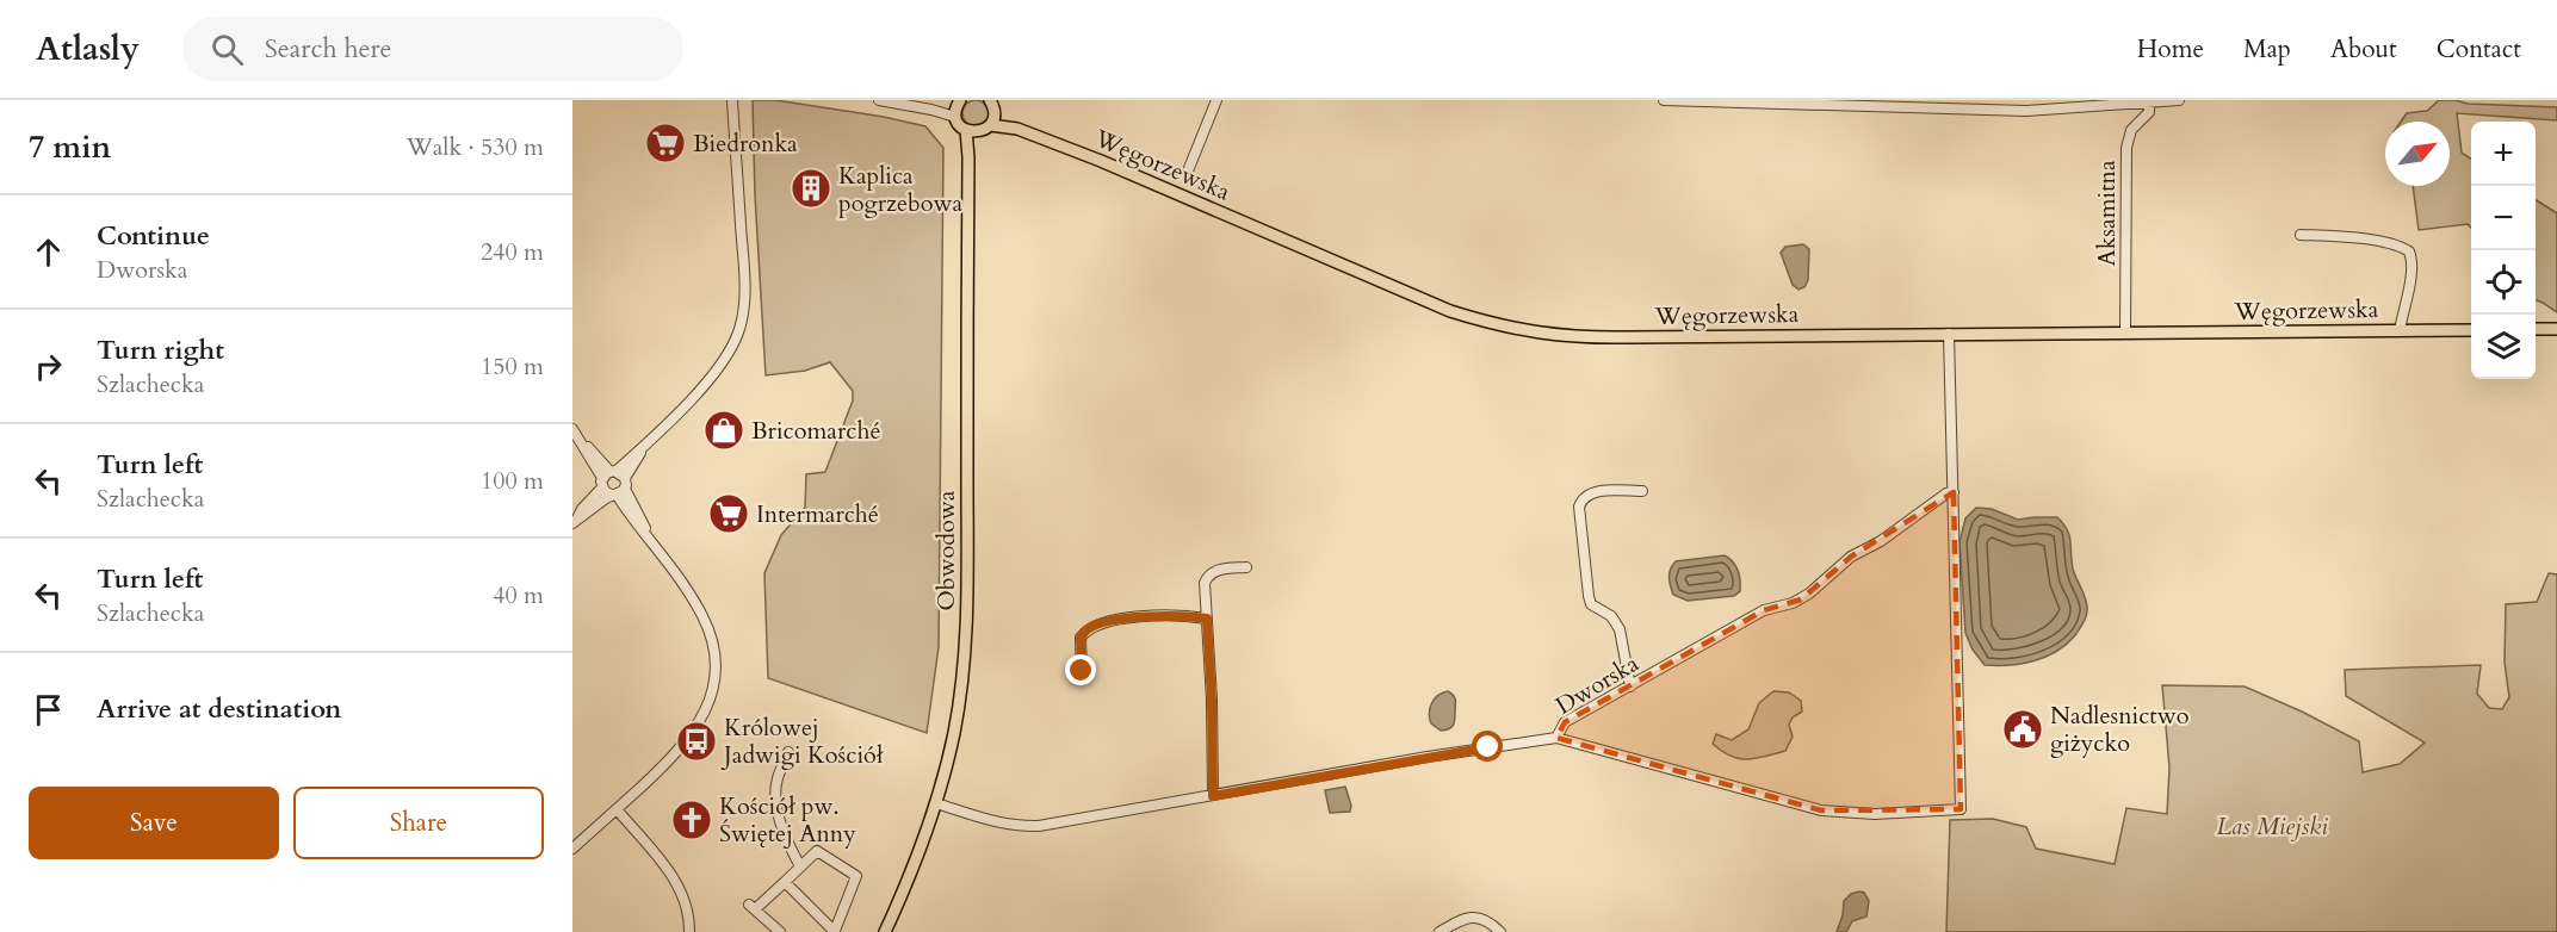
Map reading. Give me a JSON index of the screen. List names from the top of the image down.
{
  "streets": {
    "main road": ["Węgorzewska", "Obwodowa"],
    "street": ["Aksamitna", "Dworska"]
  },
  "crossings": [
    ["Węgorzewska", "Aksamitna"],
    ["Obwodowa", "Dworska"]
  ],
  "parks": ["Las Miejski"],
  "places": {
    "supermarket": ["Biedronka", "Intermarché"],
    "building": ["Kaplica pogrzebowa"],
    "shop": ["Bricomarché"],
    "public building": ["Nadlesnictwo giżycko"],
    "bus stop": ["Królowej Jadwigi Kościół"],
    "church": ["Kościół pw. Świętej Anny"]
  },
  "north": "top right",
  "page": {
    "header": "Atlasly",
    "search": "Search here",
    "nav": [
      "Home",
      "Map",
      "About",
      "Contact"
    ],
    "heading": ["7 min", "Walk · 530 m"],
    "map_buttons": ["+", "−"],
    "list": [
      ["Continue", "Dworska", "240 m"],
      ["Turn right", "Szlachecka", "150 m"],
      ["Turn left", "Szlachecka", "100 m"],
      ["Turn left", "Szlachecka", "40 m"],
      "Arrive at destination"
    ],
    "buttons": ["Save", "Share"]
  }
}
